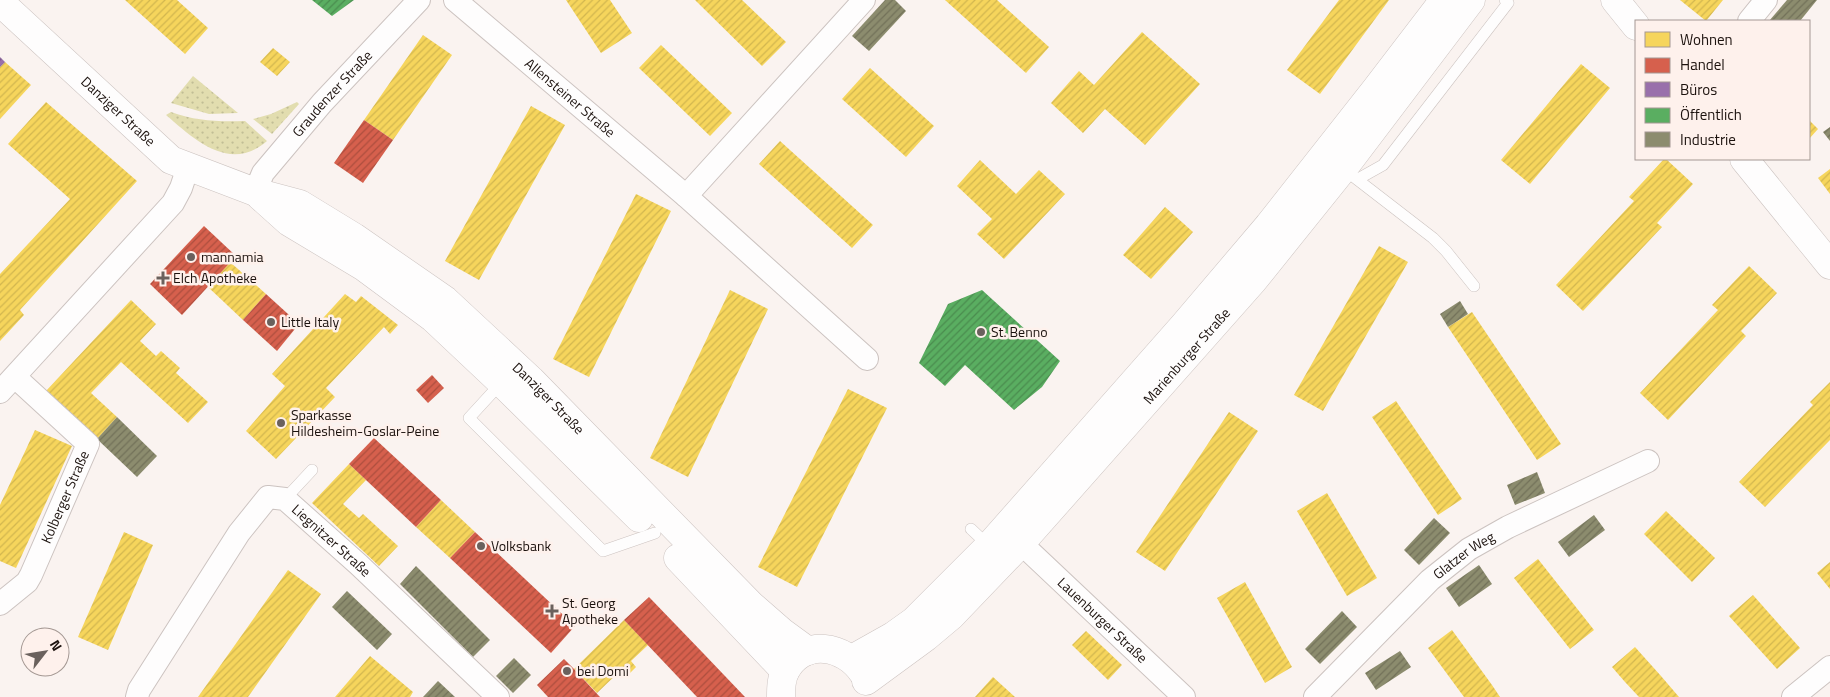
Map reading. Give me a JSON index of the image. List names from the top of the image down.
{
  "streets": {
    "street": [
      "Graudenzer Straße",
      "Allensteiner Straße",
      "Danziger Straße",
      "Marienburger Straße",
      "Kolberger Straße",
      "Liegnitzer Straße",
      "Glatzer Weg",
      "Lauenburger Straße"
    ]
  },
  "crossings": [
    ["Graudenzer Straße", "Danziger Straße"],
    ["Danziger Straße", "Marienburger Straße"],
    ["Danziger Straße", "Kolberger Straße"],
    ["Marienburger Straße", "Lauenburger Straße"]
  ],
  "places": {
    "other": [
      "mannamia",
      "Little Italy",
      "St. Benno",
      "Sparkasse Hildesheim-Goslar-Peine",
      "Volksbank",
      "bei Domi"
    ],
    "health": ["Elch Apotheke", "St. Georg Apotheke"]
  },
  "legend": [
    "Wohnen",
    "Handel",
    "Büros",
    "Öffentlich",
    "Industrie"
  ],
  "north": "top right"
}
